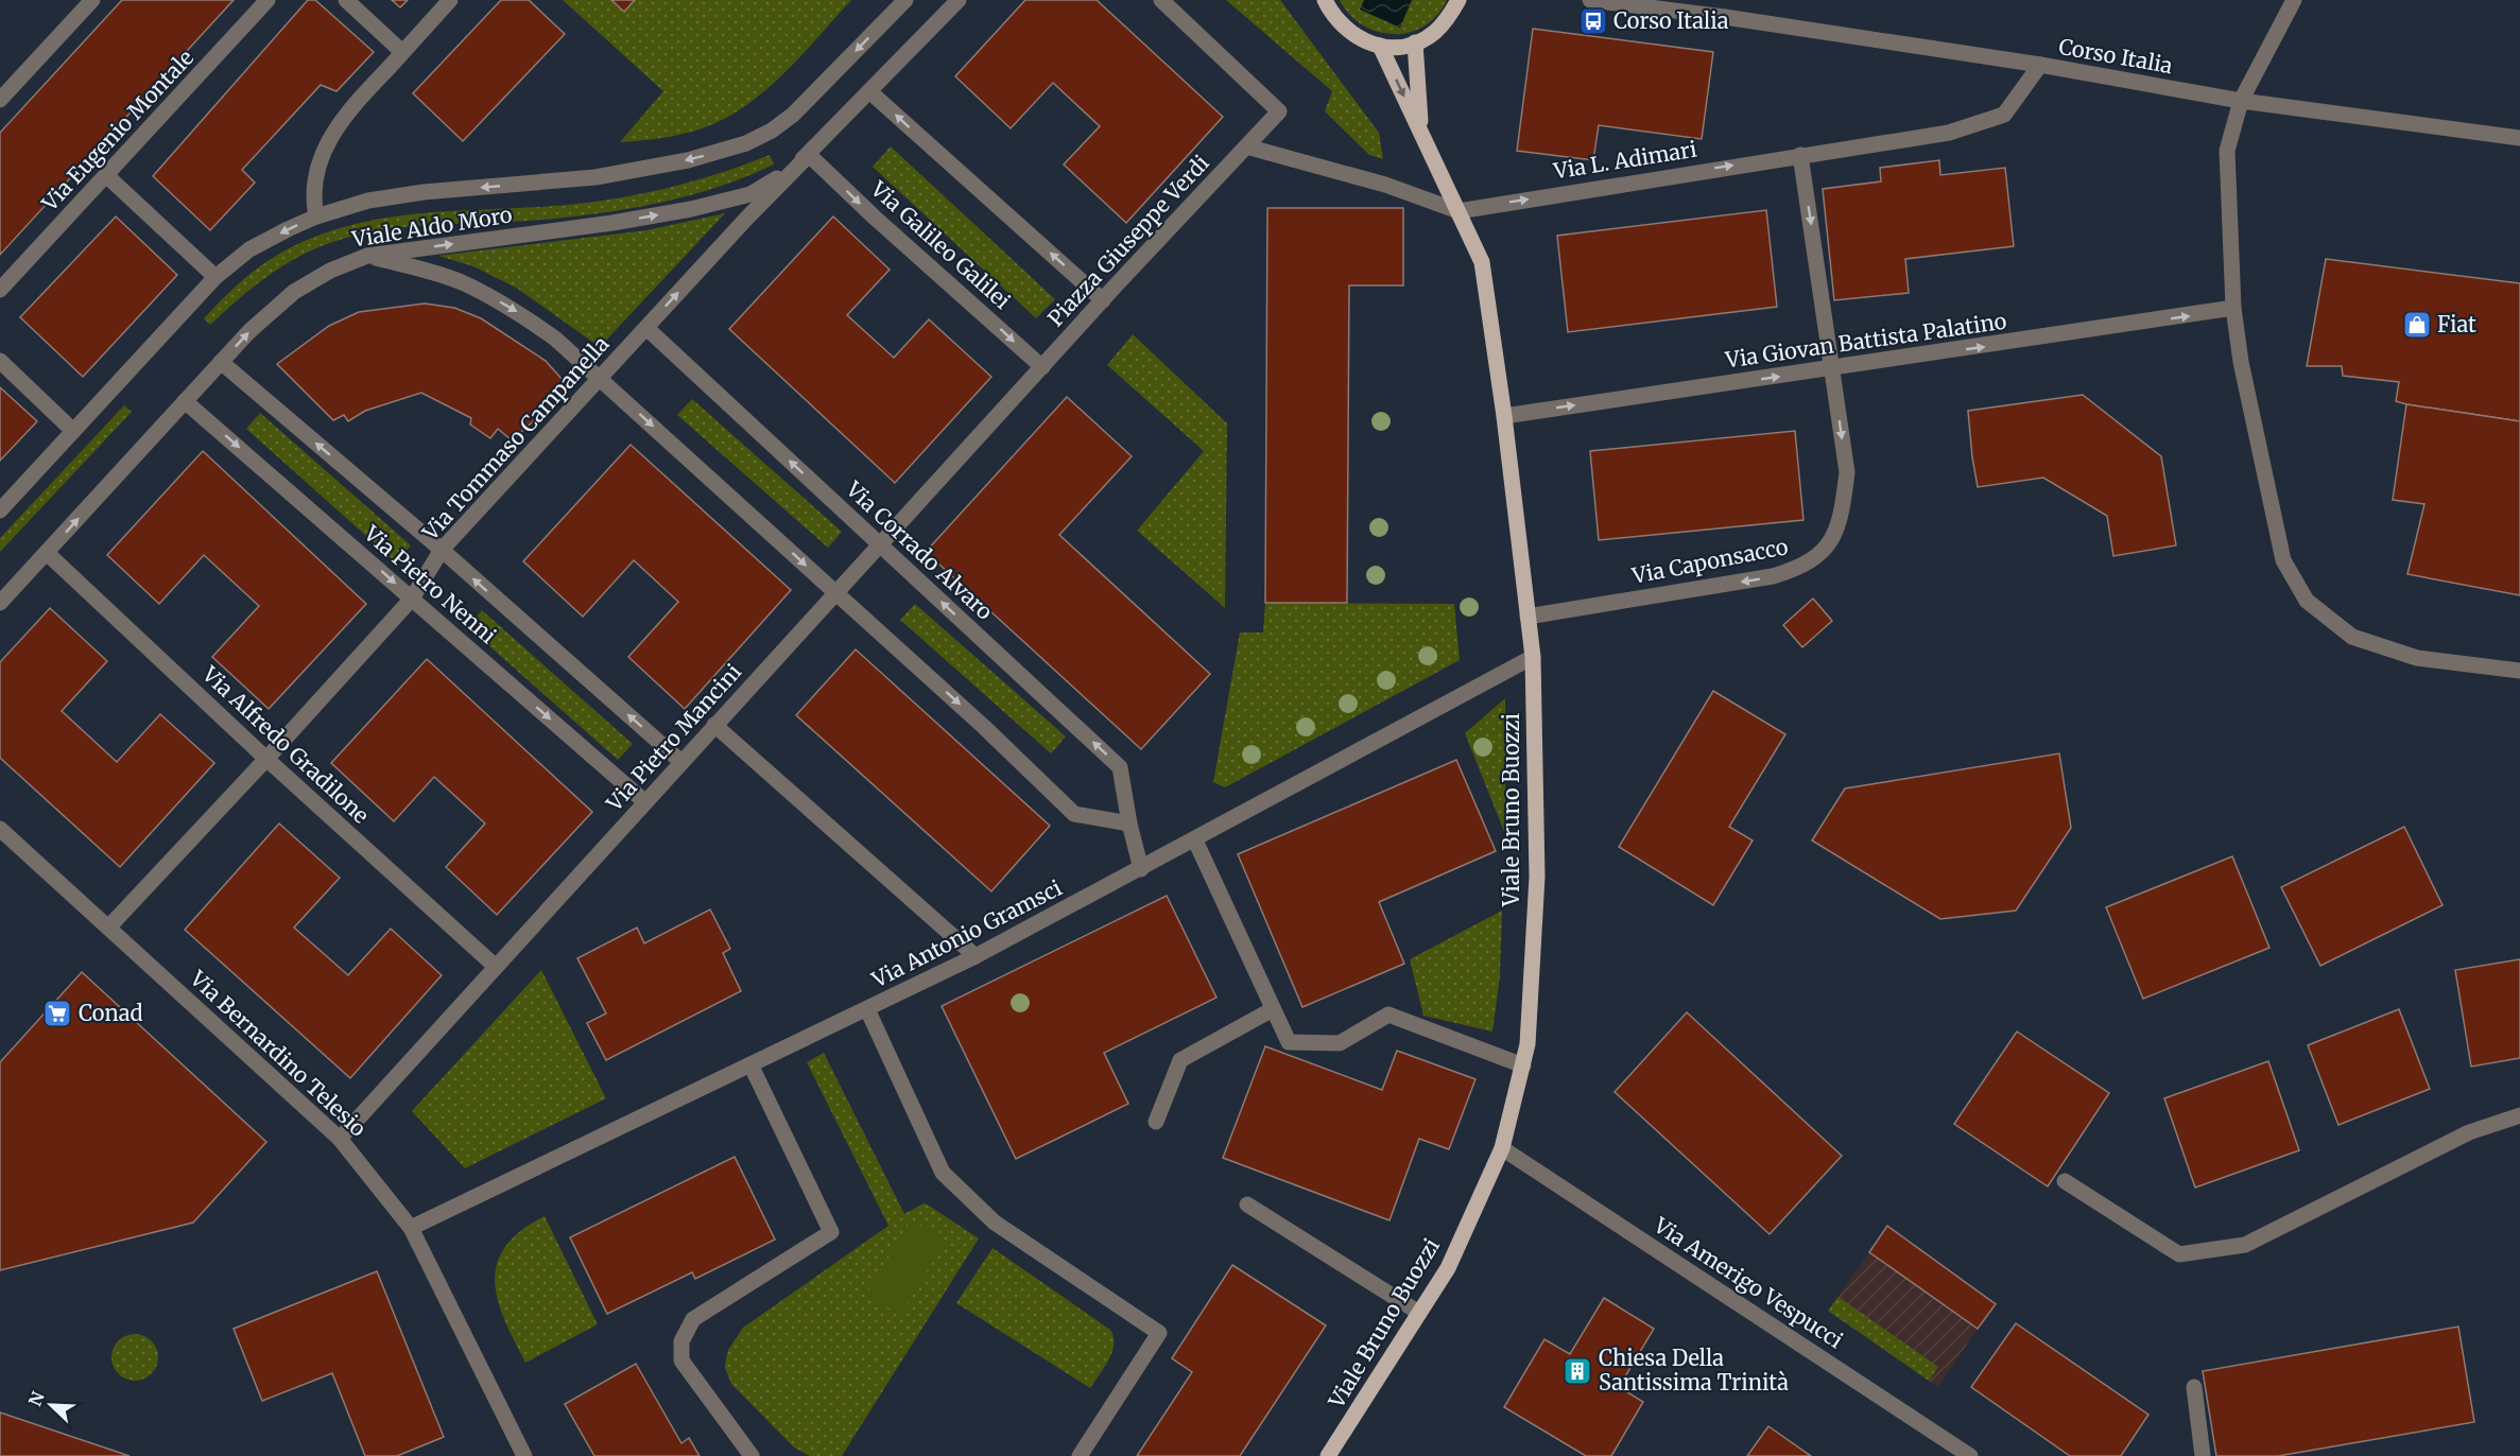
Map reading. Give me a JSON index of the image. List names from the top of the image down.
{
  "streets": {
    "main road": ["Viale Bruno Buozzi"],
    "street": [
      "Corso Italia",
      "Via Eugenio Montale",
      "Via L. Adimari",
      "Viale Aldo Moro",
      "Piazza Giuseppe Verdi",
      "Via Galileo Galilei",
      "Via Giovan Battista Palatino",
      "Via Tommaso Campanella",
      "Via Corrado Alvaro",
      "Via Caponsacco",
      "Via Pietro Nenni",
      "Via Pietro Mancini",
      "Via Alfredo Gradilone",
      "Via Antonio Gramsci",
      "Via Bernardino Telesio",
      "Via Amerigo Vespucci"
    ]
  },
  "crossings": [
    ["Corso Italia", "Via L. Adimari"],
    ["Via L. Adimari", "Viale Bruno Buozzi"],
    ["Viale Aldo Moro", "Via Galileo Galilei"],
    ["Viale Aldo Moro", "Via Tommaso Campanella"],
    ["Viale Aldo Moro", "Via Pietro Nenni"],
    ["Viale Aldo Moro", "Via Alfredo Gradilone"],
    ["Piazza Giuseppe Verdi", "Via Galileo Galilei"],
    ["Piazza Giuseppe Verdi", "Via Pietro Mancini"],
    ["Via Galileo Galilei", "Via Tommaso Campanella"],
    ["Via Galileo Galilei", "Via Pietro Mancini"],
    ["Via Giovan Battista Palatino", "Via Caponsacco"],
    ["Via Giovan Battista Palatino", "Viale Bruno Buozzi"],
    ["Via Tommaso Campanella", "Via Corrado Alvaro"],
    ["Via Tommaso Campanella", "Via Pietro Nenni"],
    ["Via Tommaso Campanella", "Via Alfredo Gradilone"],
    ["Via Tommaso Campanella", "Via Bernardino Telesio"],
    ["Via Corrado Alvaro", "Via Pietro Mancini"],
    ["Via Corrado Alvaro", "Via Antonio Gramsci"],
    ["Via Caponsacco", "Viale Bruno Buozzi"],
    ["Via Pietro Nenni", "Via Pietro Mancini"],
    ["Via Pietro Mancini", "Via Alfredo Gradilone"],
    ["Via Pietro Mancini", "Via Bernardino Telesio"],
    ["Viale Bruno Buozzi", "Via Antonio Gramsci"],
    ["Viale Bruno Buozzi", "Via Amerigo Vespucci"],
    ["Via Antonio Gramsci", "Via Bernardino Telesio"]
  ],
  "one_way": ["Via L. Adimari", "Via Giovan Battista Palatino"],
  "places": {
    "bus stop": ["Corso Italia"],
    "shop": ["Fiat"],
    "supermarket": ["Conad"],
    "building": ["Chiesa Della Santissima Trinità"]
  },
  "north": "top left"
}
